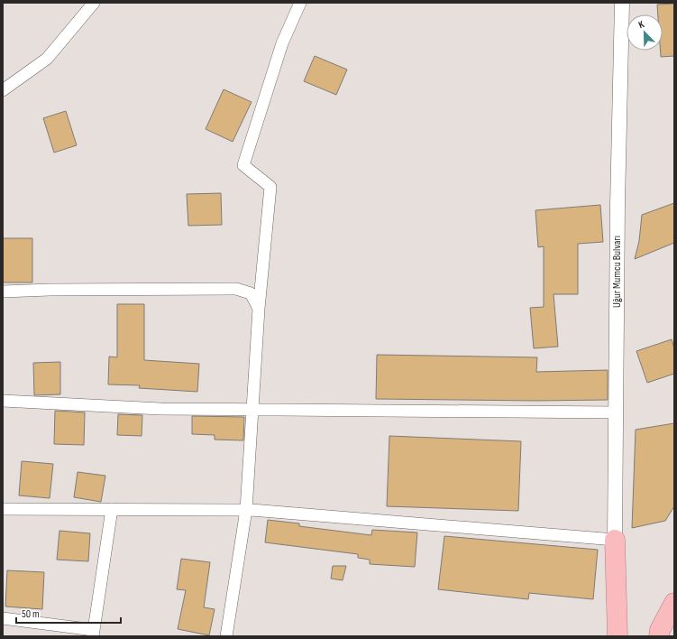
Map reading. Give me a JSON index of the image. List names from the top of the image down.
{
  "streets": {
    "street": ["Uğur Mumcu Bulvarı"]
  },
  "scale_bar": "50 m",
  "north": "top left"
}
